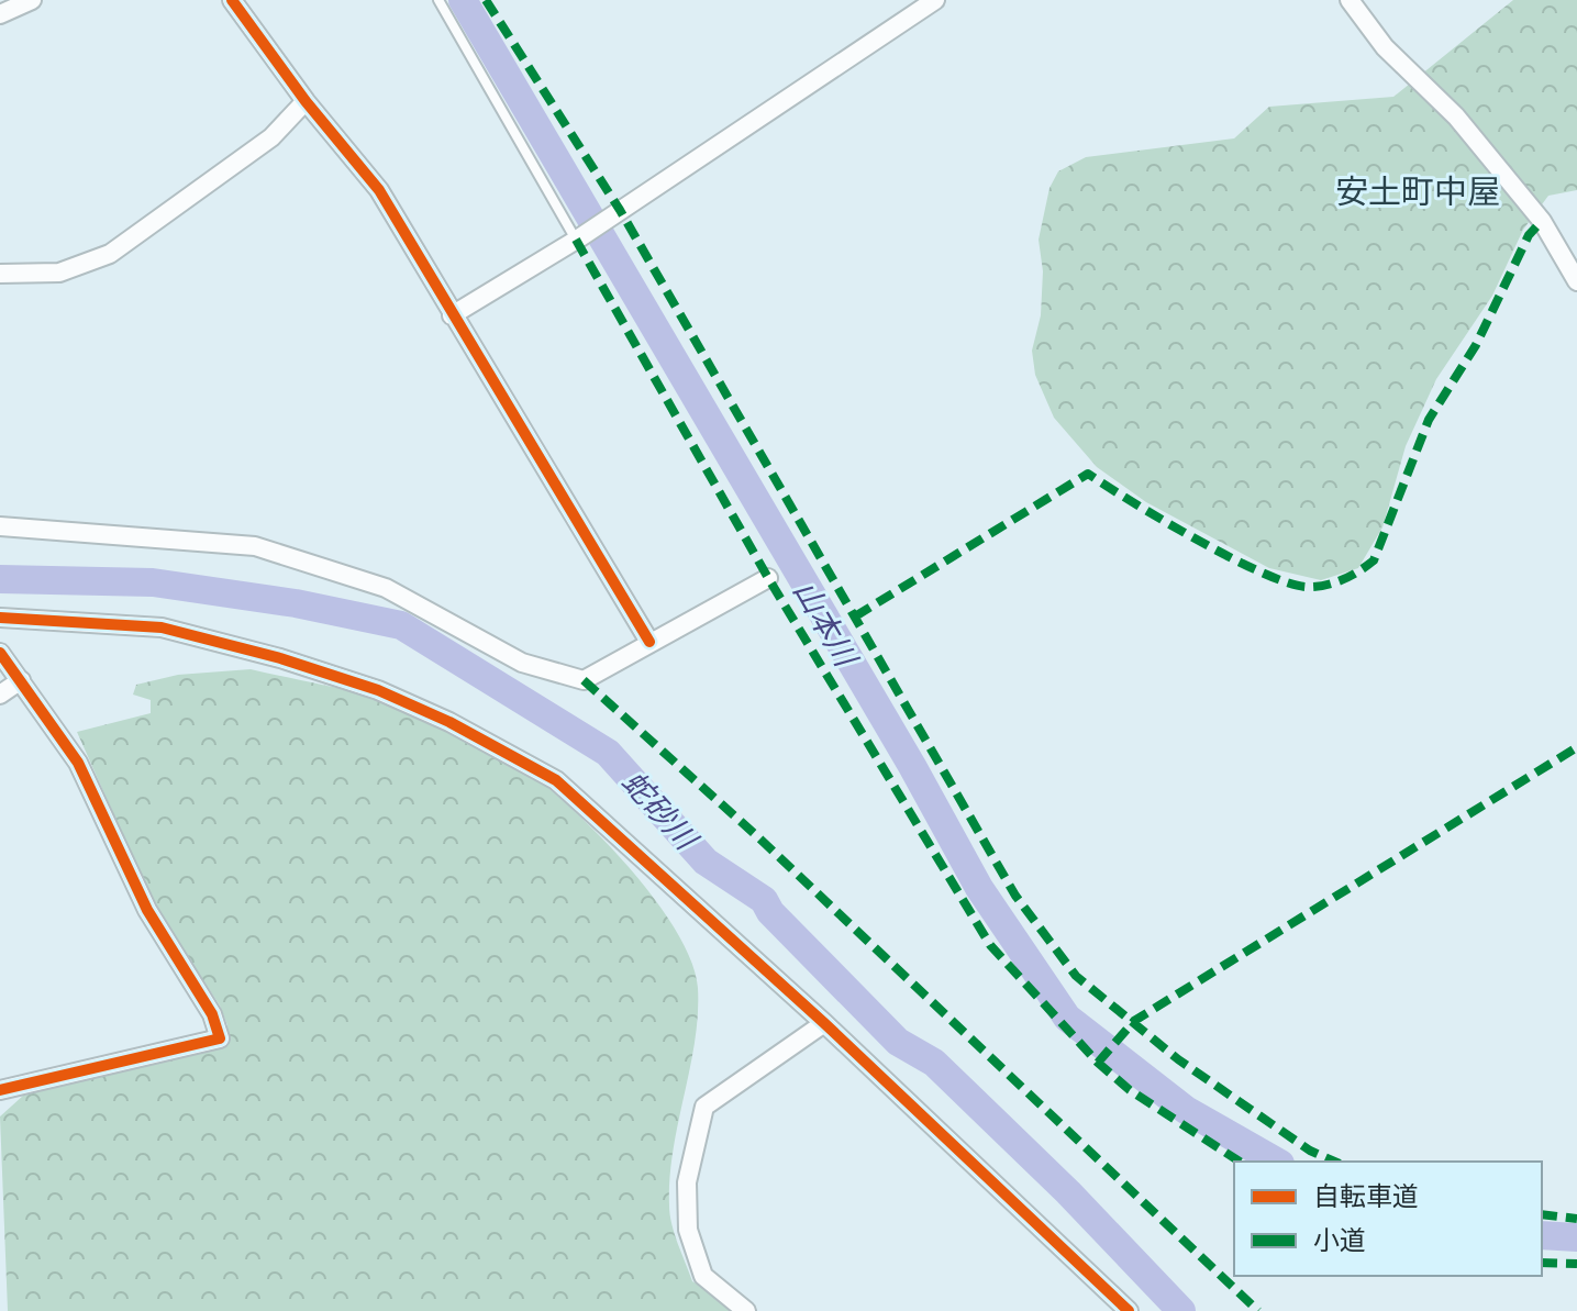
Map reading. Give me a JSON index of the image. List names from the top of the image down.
{
  "districts": ["安土町中屋"],
  "water": ["山本川", "蛇砂川"],
  "legend": ["自転車道", "小道"]
}
